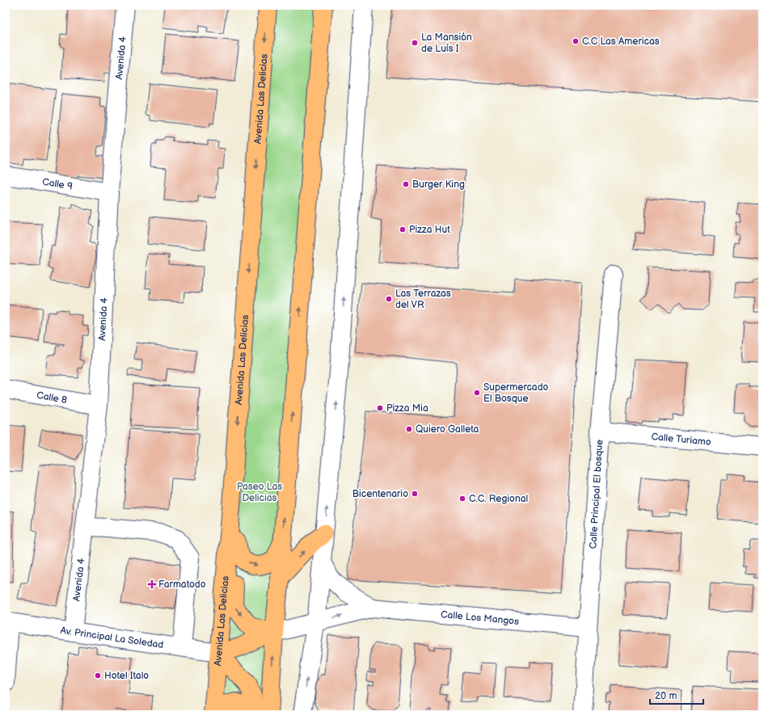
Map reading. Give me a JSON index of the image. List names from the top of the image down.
{
  "streets": {
    "main road": ["Avenida Las Delicias"],
    "street": [
      "Avenida 4",
      "Calle 9",
      "Calle 8",
      "Calle Turiamo",
      "Calle Principal El bosque",
      "Calle Los Mangos",
      "Av. Principal La Soledad"
    ]
  },
  "crossings": [
    ["Avenida 4", "Calle 9"],
    ["Avenida 4", "Calle 8"],
    ["Avenida 4", "Av. Principal La Soledad"],
    ["Avenida Las Delicias", "Av. Principal La Soledad"],
    ["Calle Turiamo", "Calle Principal El bosque"],
    ["Calle Principal El bosque", "Calle Los Mangos"]
  ],
  "parks": ["Paseo Las Delicias"],
  "places": {
    "other": [
      "C.C Las Americas",
      "La Mansión de Luís I",
      "Burger King",
      "Pizza Hut",
      "Las Terrazas del VR",
      "Supermercado El Bosque",
      "Pizza Mia",
      "Quiero Galleta",
      "Bicentenario",
      "C.C. Regional",
      "Hotel Italo"
    ],
    "health": ["Farmatodo"]
  },
  "scale_bar": "20 m"
}
